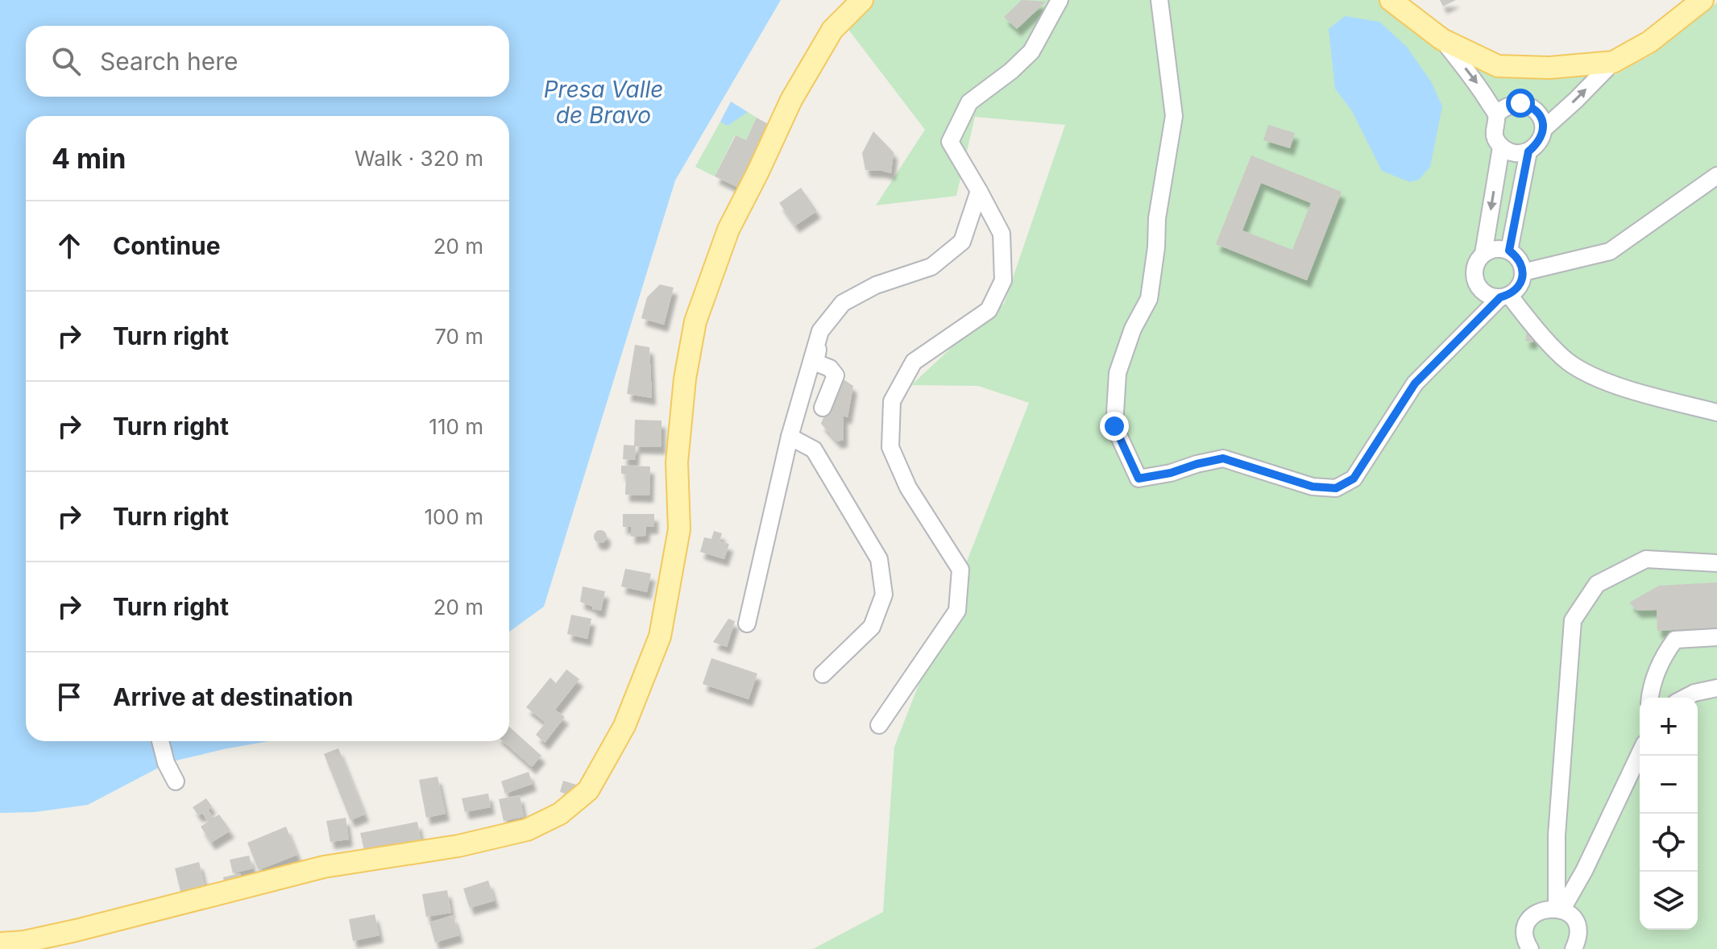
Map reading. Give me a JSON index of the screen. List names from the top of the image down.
{
  "water": ["Presa Valle de Bravo"],
  "page": {
    "search": "Search here",
    "heading": ["4 min", "Walk · 320 m"],
    "list": [
      ["Continue", "20 m"],
      ["Turn right", "70 m"],
      ["Turn right", "110 m"],
      ["Turn right", "100 m"],
      ["Turn right", "20 m"],
      "Arrive at destination"
    ],
    "map_buttons": ["+", "−"]
  }
}
